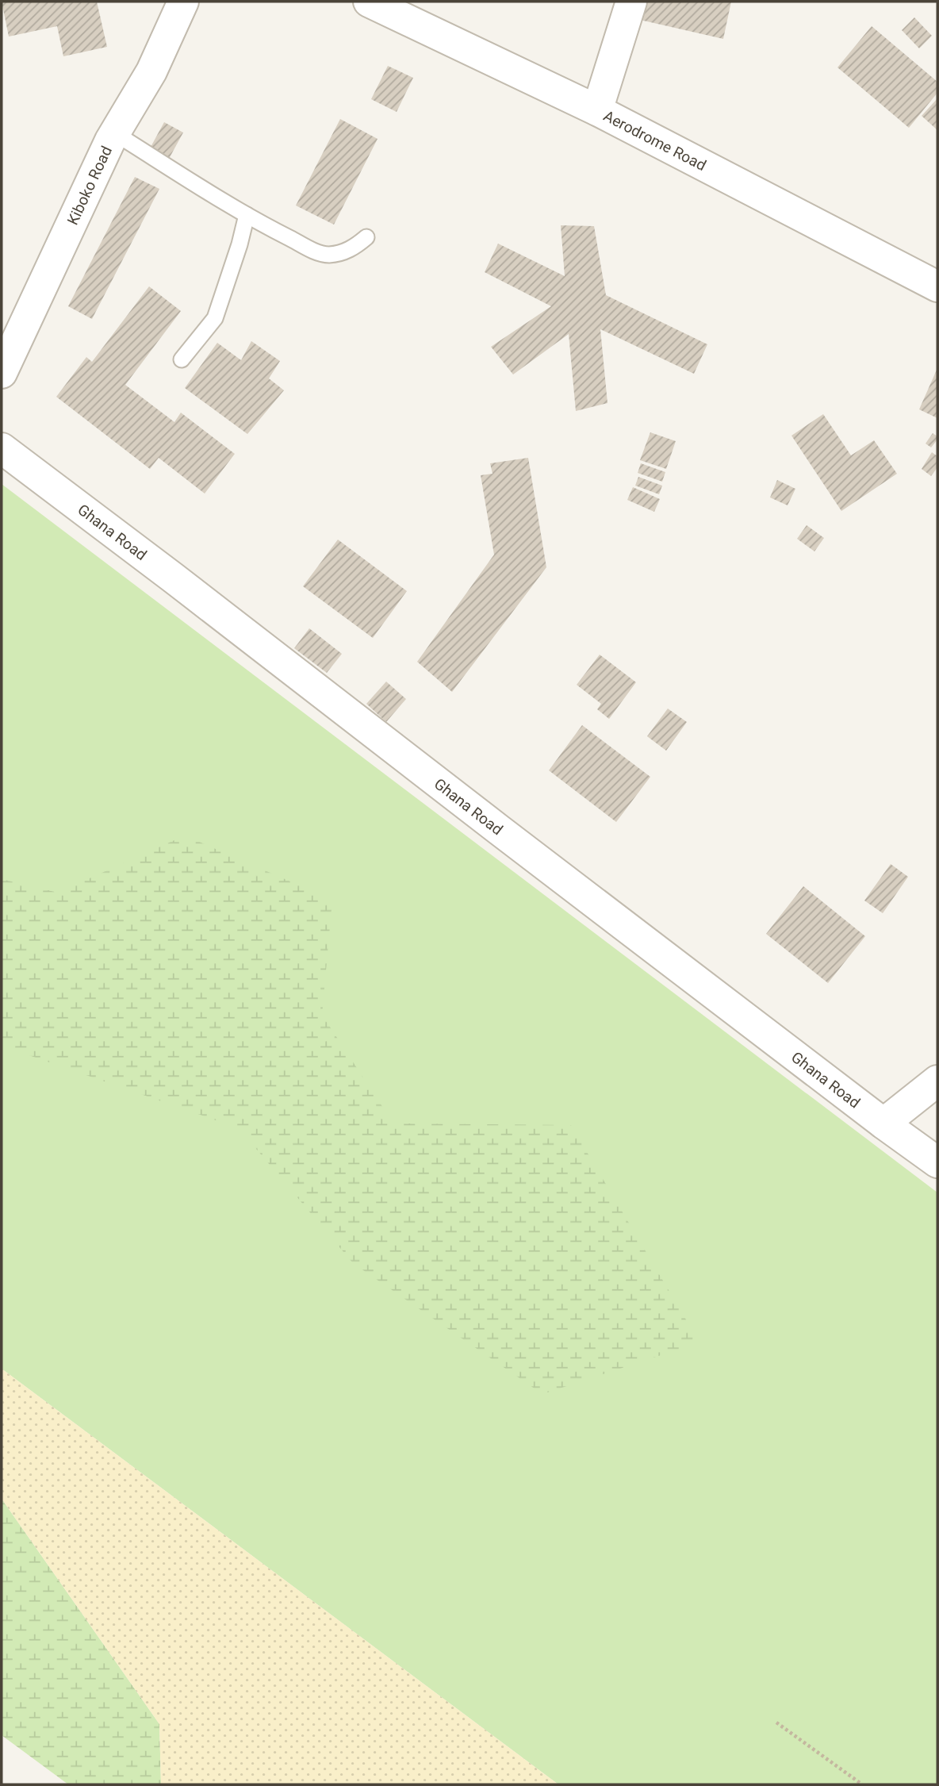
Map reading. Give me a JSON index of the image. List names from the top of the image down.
{
  "streets": {
    "street": ["Aerodrome Road", "Kiboko Road", "Ghana Road"]
  }
}
